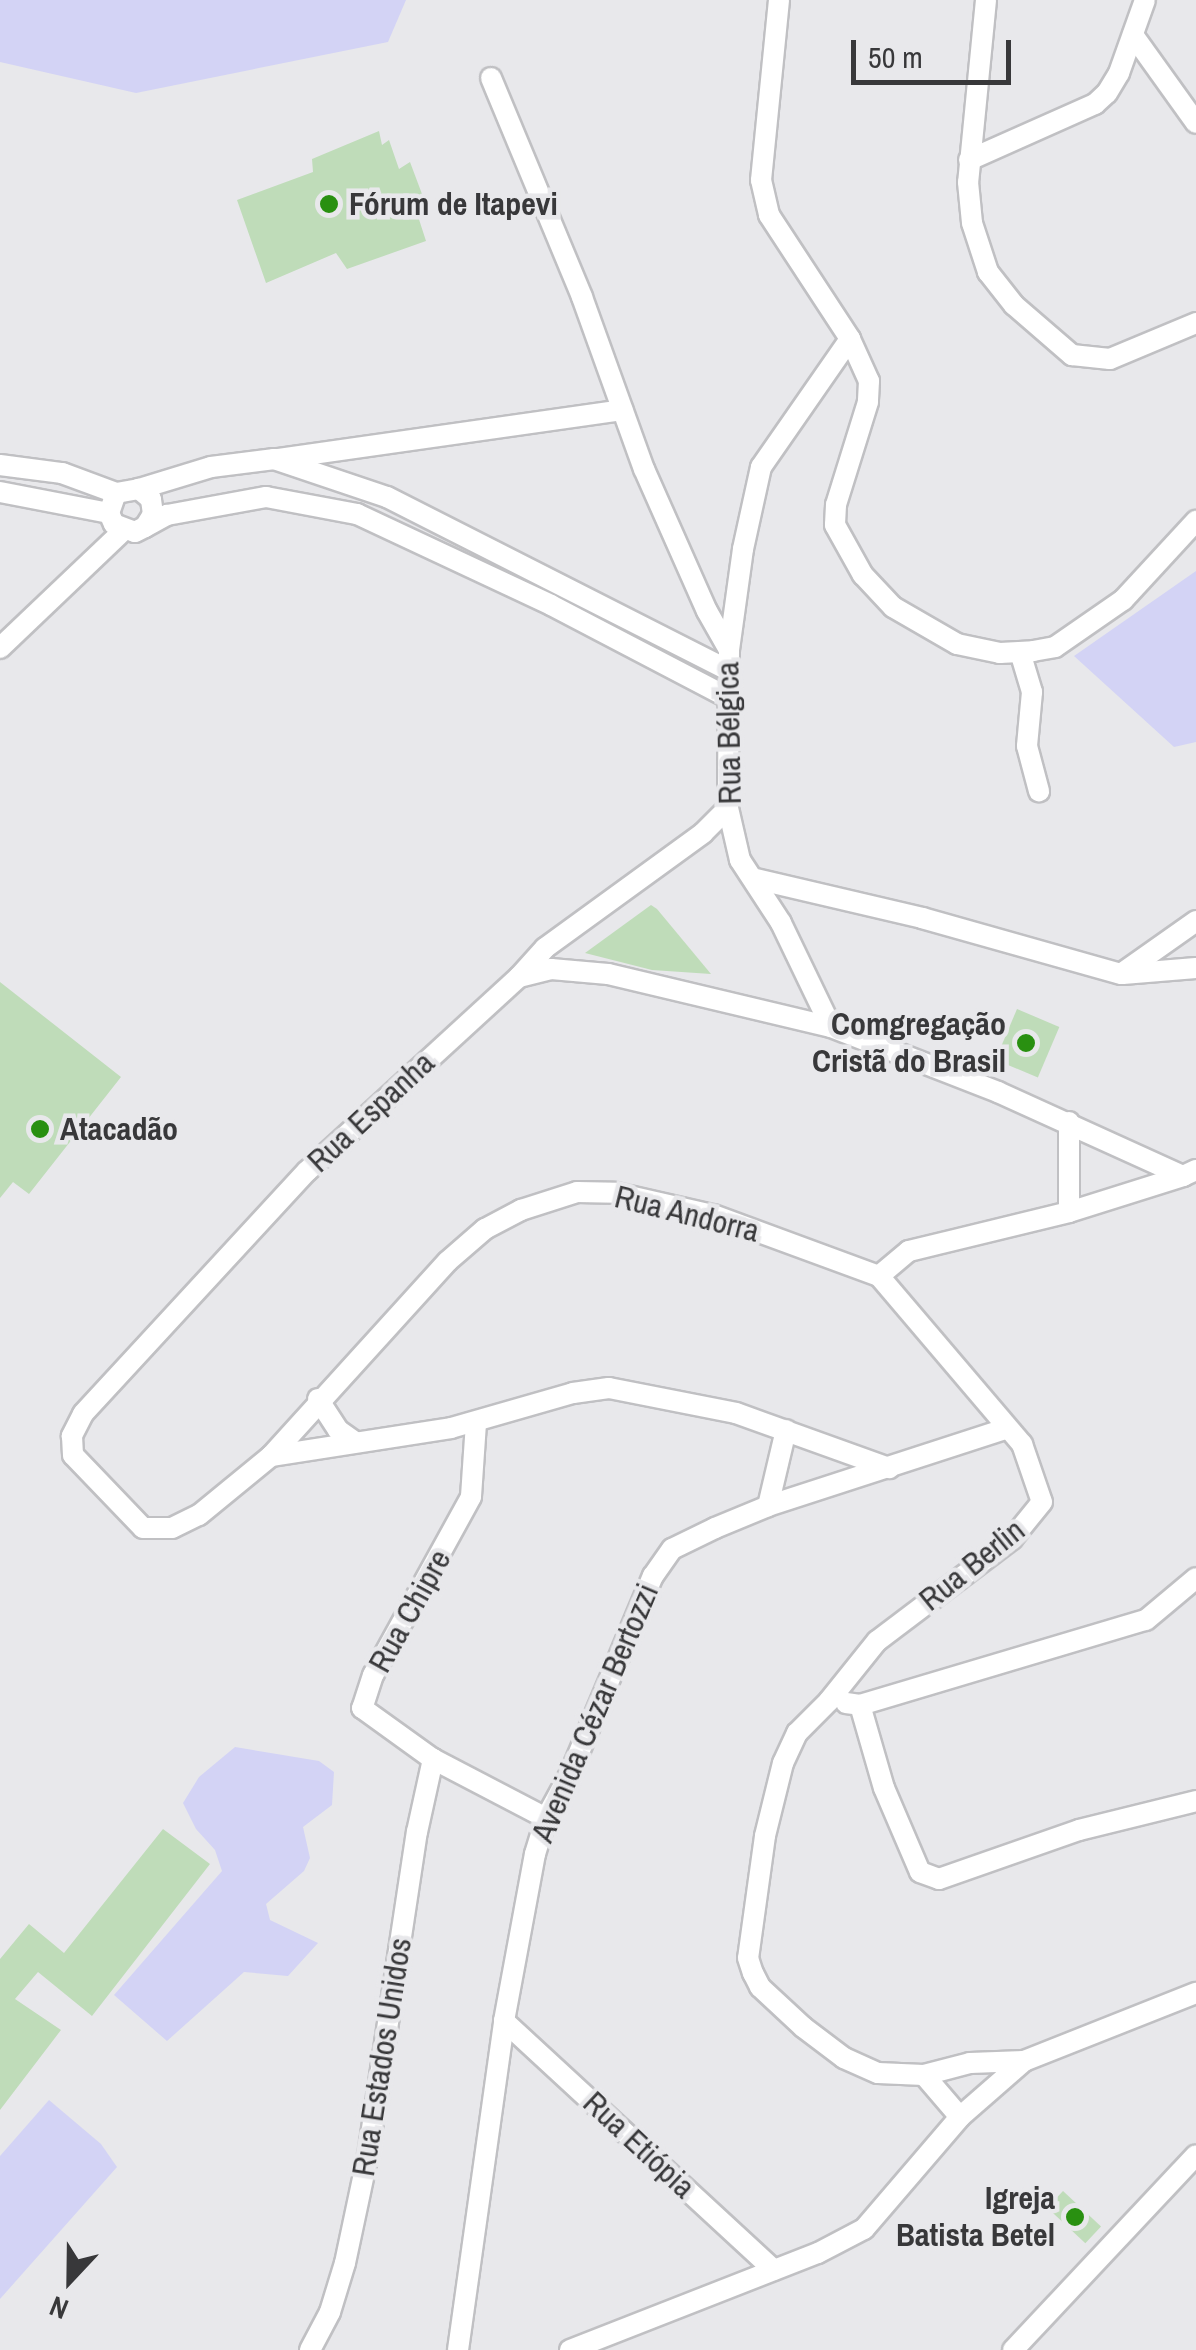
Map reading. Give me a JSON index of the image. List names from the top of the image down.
{
  "streets": {
    "street": [
      "Rua Bélgica",
      "Rua Espanha",
      "Rua Andorra",
      "Rua Berlin",
      "Rua Chipre",
      "Avenida Cézar Bertozzi",
      "Rua Estados Unidos",
      "Rua Etiópia"
    ]
  },
  "crossings": [
    ["Rua Espanha", "Rua Andorra"],
    ["Rua Andorra", "Rua Berlin"],
    ["Rua Berlin", "Avenida Cézar Bertozzi"],
    ["Rua Chipre", "Avenida Cézar Bertozzi"],
    ["Rua Chipre", "Rua Estados Unidos"],
    ["Avenida Cézar Bertozzi", "Rua Etiópia"]
  ],
  "places": [
    "Fórum de Itapevi",
    "Comgregação Cristã do Brasil",
    "Atacadão",
    "Igreja Batista Betel"
  ],
  "scale_bar": "50 m",
  "north": "bottom"
}
